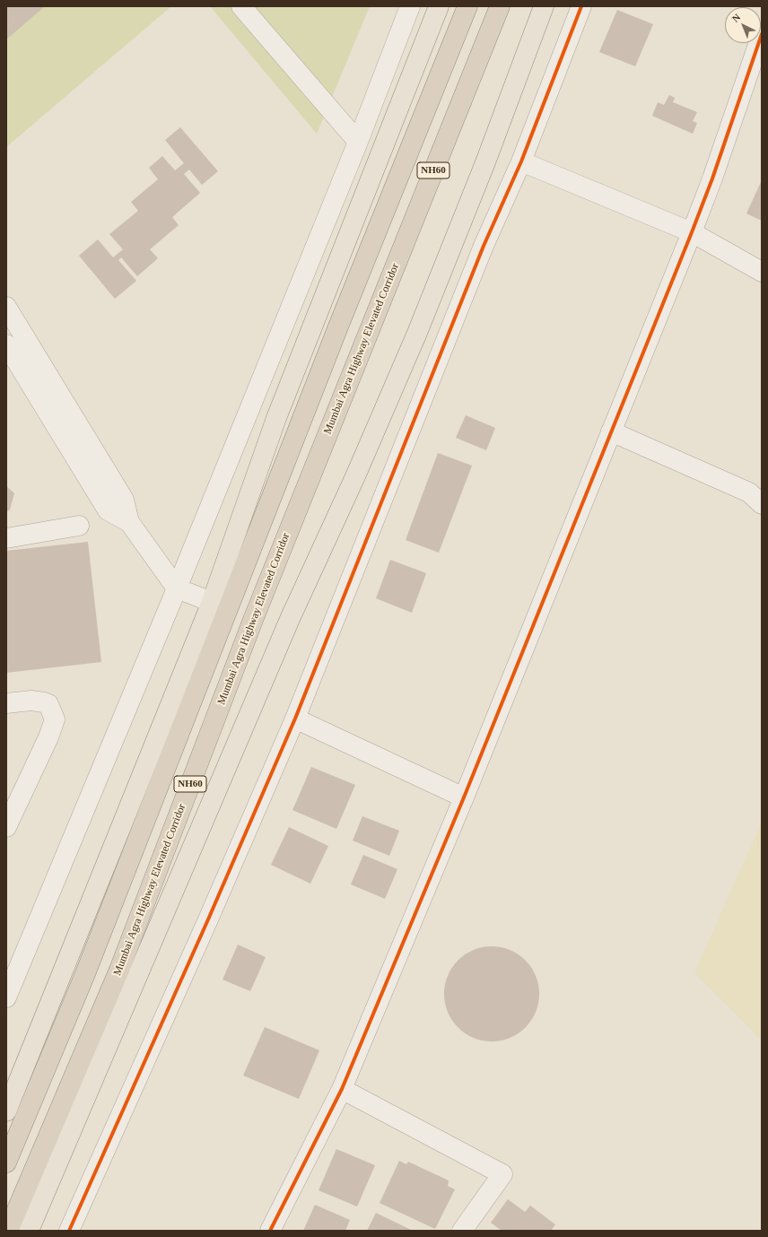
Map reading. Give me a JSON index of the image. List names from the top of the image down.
{
  "streets": {
    "highway": ["NH60", "Mumbai Agra Highway Elevated Corridor"]
  },
  "north": "top left"
}
